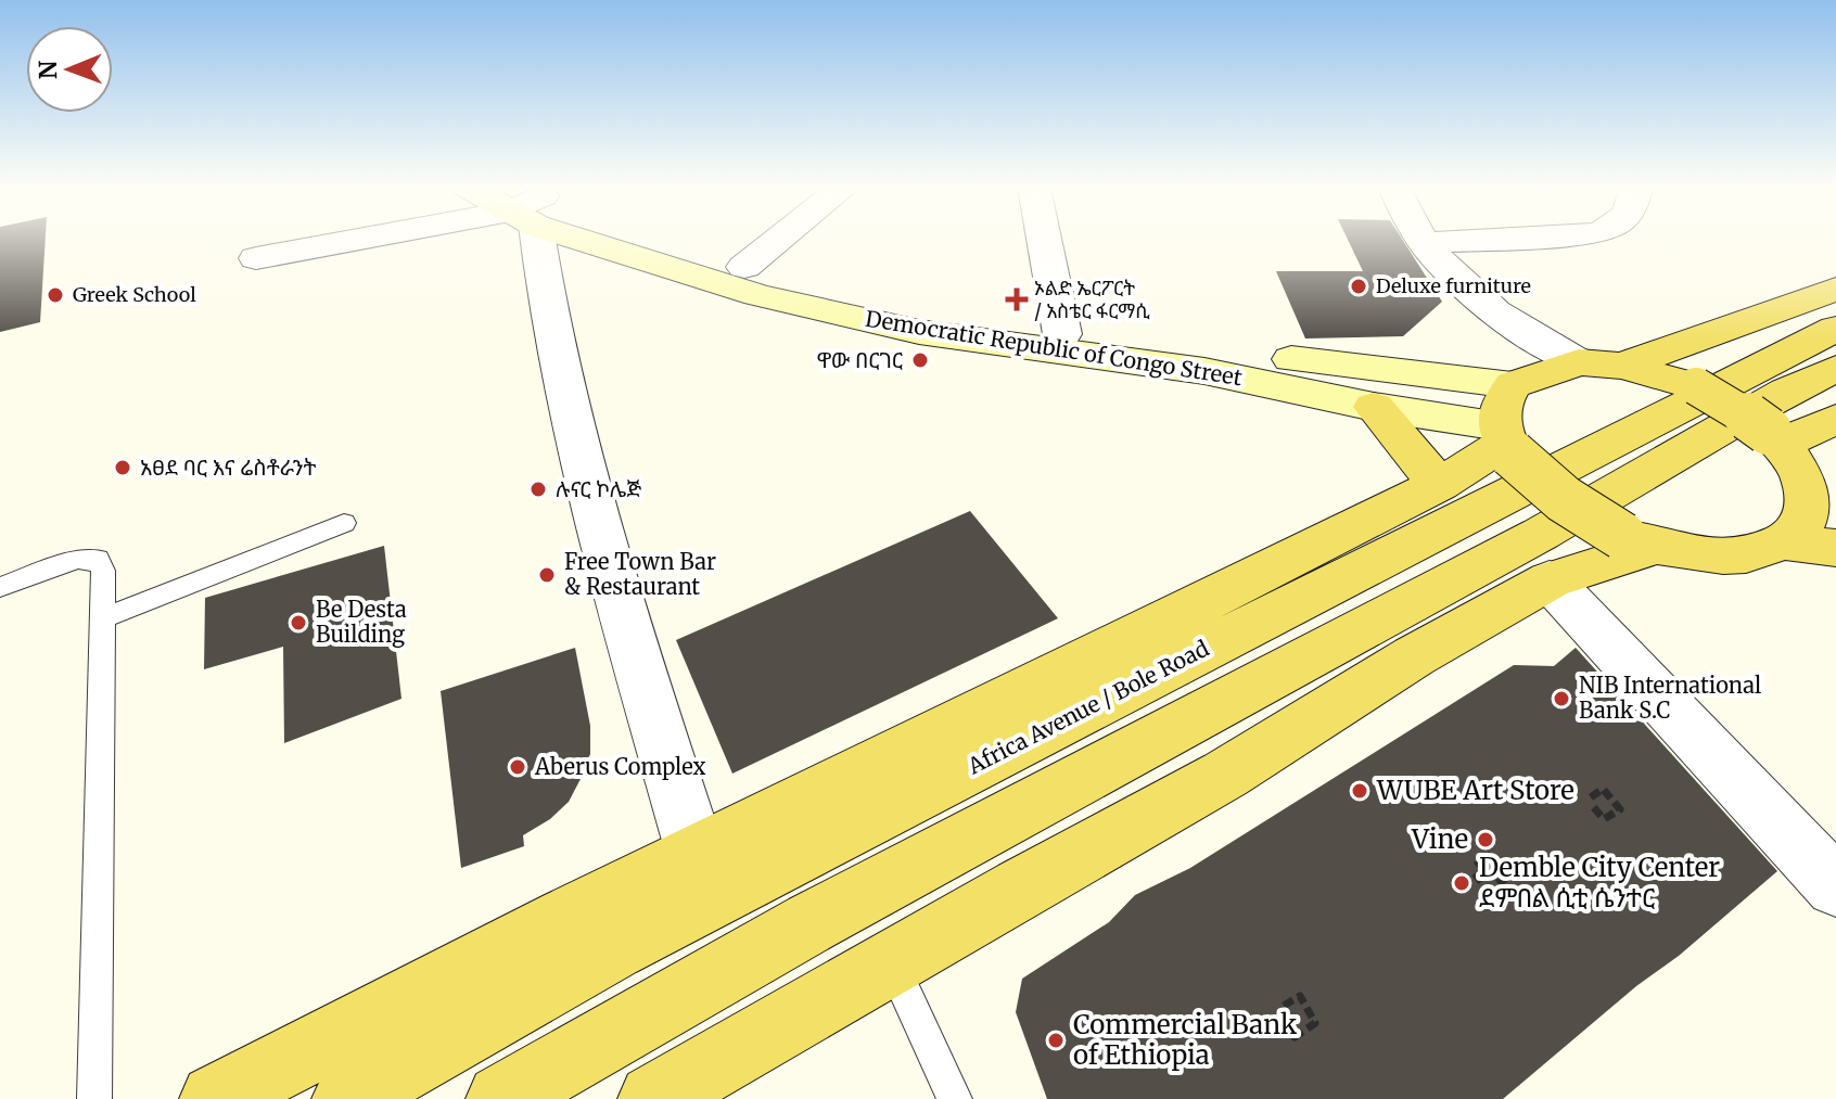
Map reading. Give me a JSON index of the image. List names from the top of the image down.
{
  "streets": {
    "main road": ["Democratic Republic of Congo Street", "Africa Avenue / Bole Road"]
  },
  "places": {
    "other": [
      "Deluxe furniture",
      "Greek School",
      "ዋው በርገር",
      "አፀደ ባር እና ሬስቶራንት",
      "ሉናር ኮሌጅ",
      "Free Town Bar & Restaurant",
      "Be Desta Building",
      "NIB International Bank S.C",
      "Aberus Complex",
      "WUBE Art Store",
      "Vine",
      "Demble City Center ደምበል ሲቲ ሴንተር",
      "Commercial Bank of Ethiopia"
    ],
    "health": ["ኦልድ ኤርፖርት / አስቴር ፋርማሲ"]
  },
  "north": "left"
}
